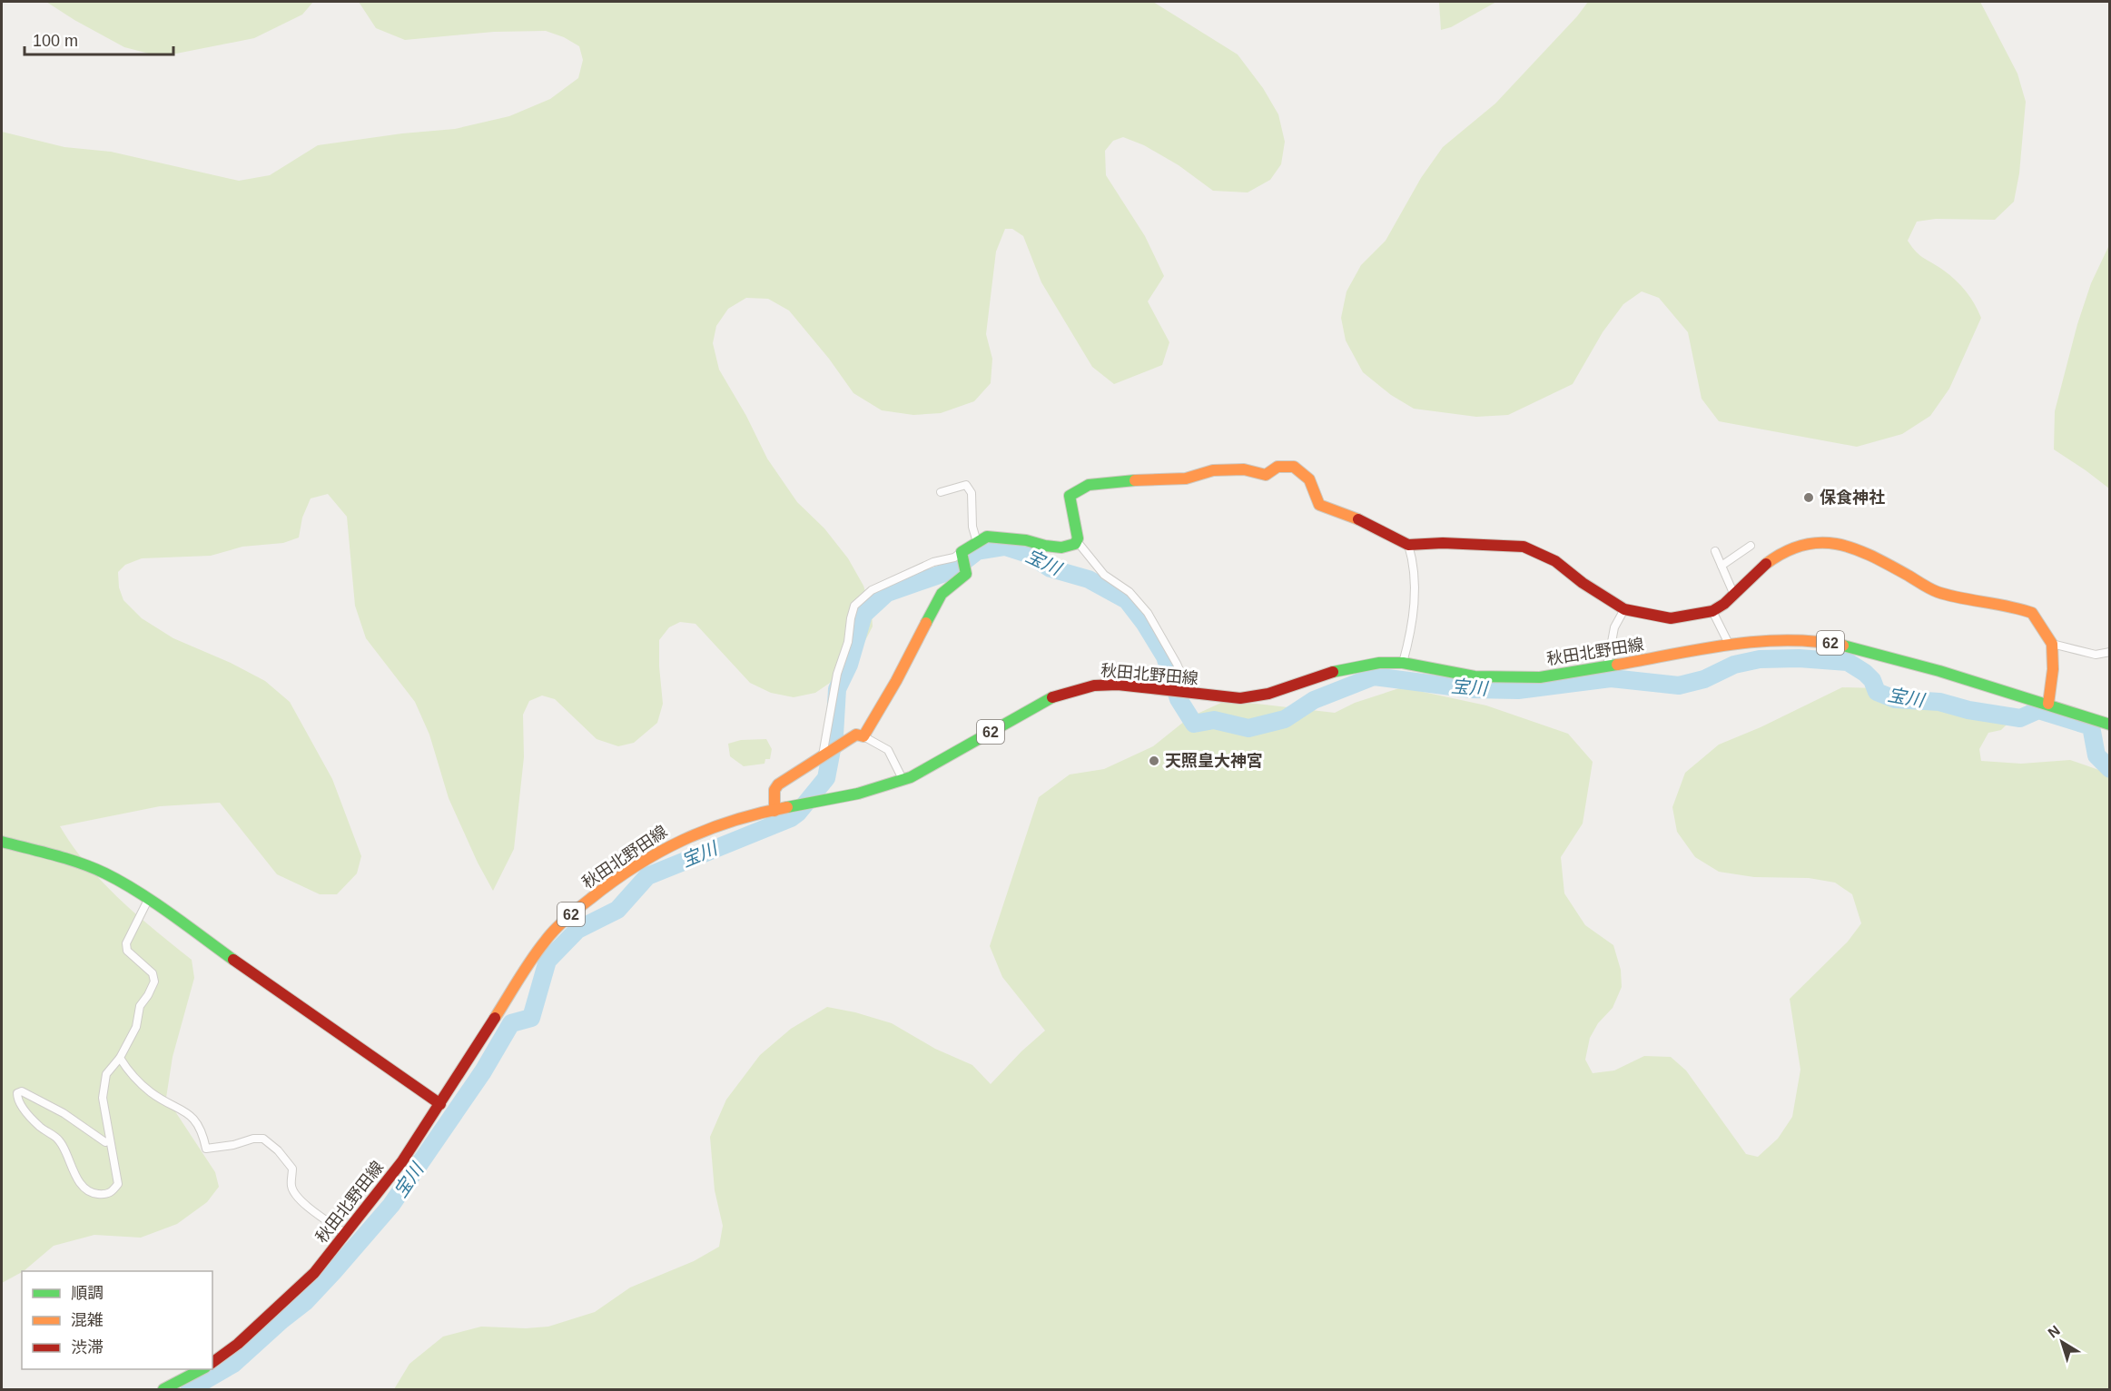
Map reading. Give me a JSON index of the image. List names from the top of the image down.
{
  "streets": {
    "main road": ["62", "秋田北野田線"]
  },
  "water": ["宝川"],
  "places": ["保食神社", "天照皇大神宮"],
  "legend": ["順調", "混雑", "渋滞"],
  "scale_bar": "100 m",
  "north": "top left"
}
